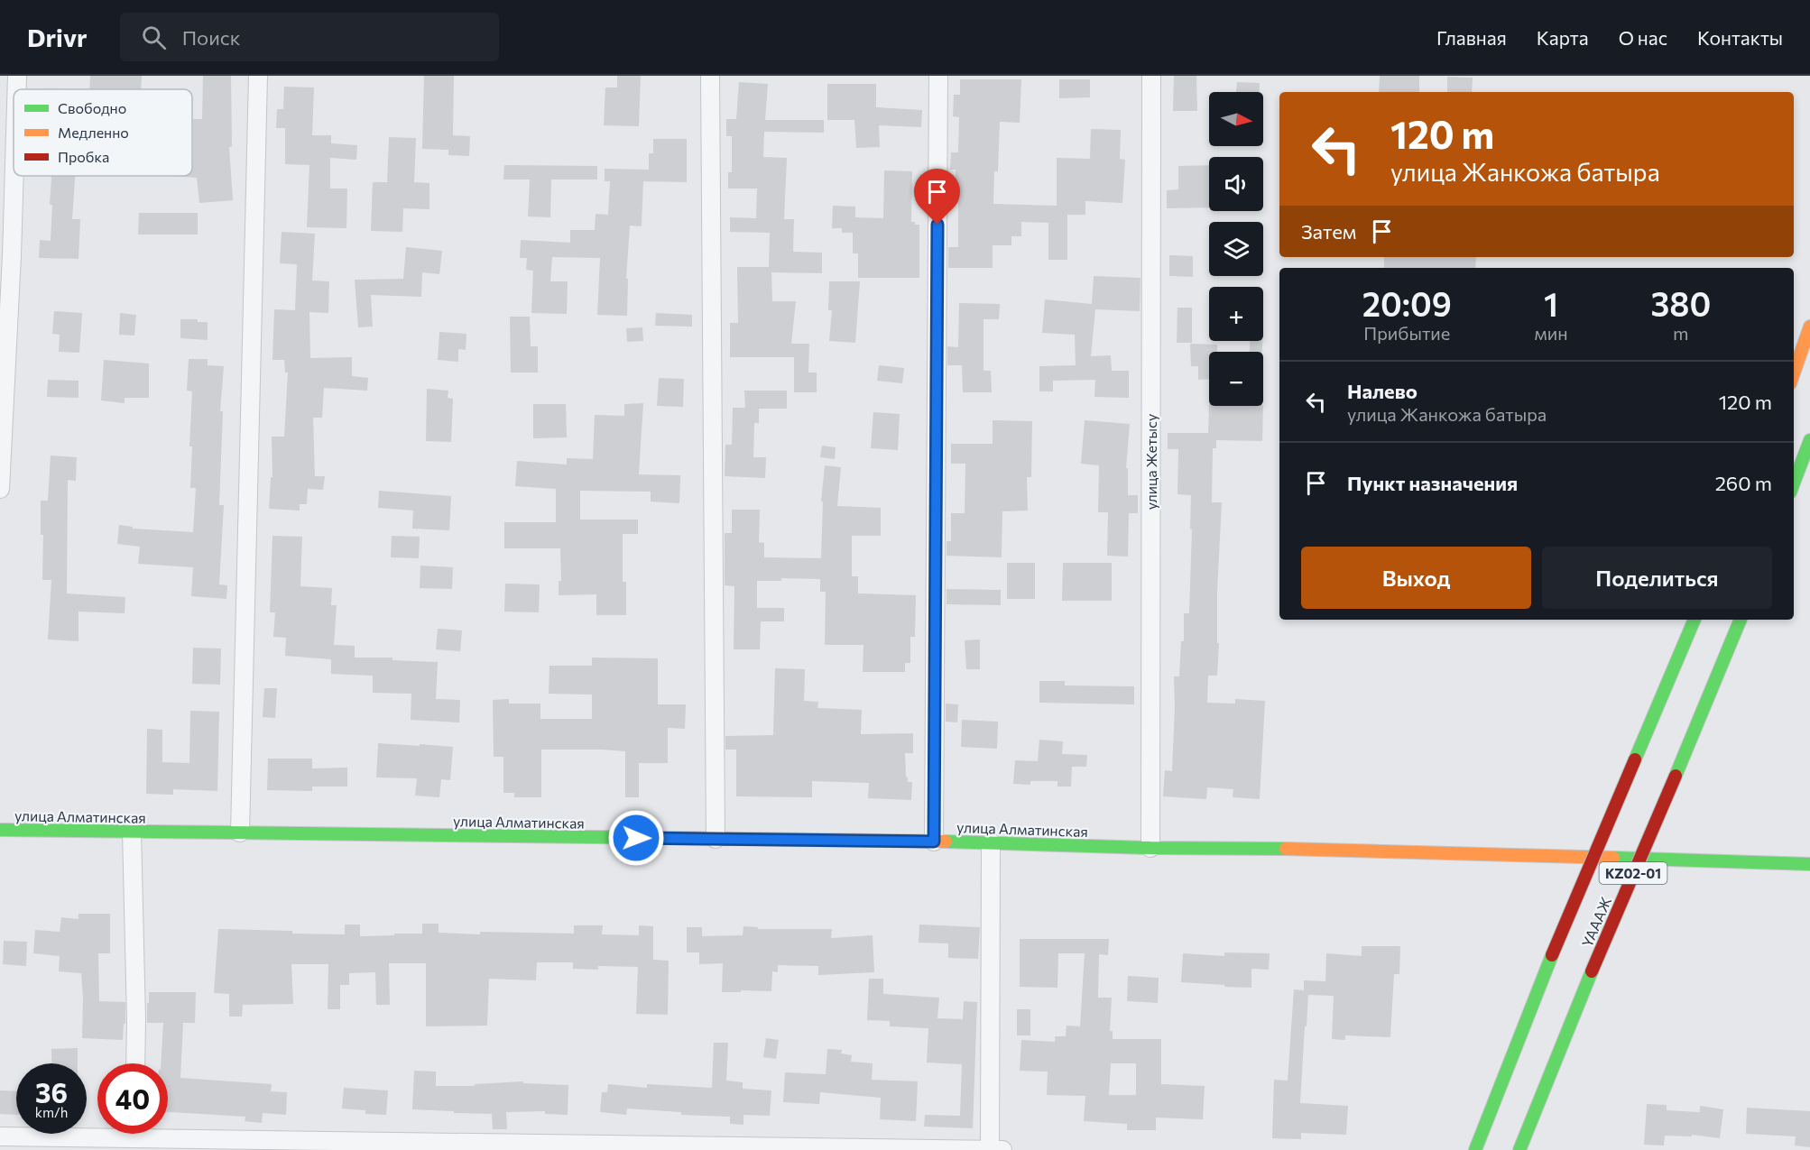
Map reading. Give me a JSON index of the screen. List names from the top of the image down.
{
  "streets": {
    "main road": ["улица Алматинская", "KZ02-01", "ҮАААЖ"],
    "street": ["улица Жетысу"]
  },
  "crossings": [
    ["улица Жетысу", "улица Алматинская"]
  ],
  "legend": ["Свободно", "Медленно", "Пробка"],
  "north": "right",
  "page": {
    "header": "Drivr",
    "search": "Поиск",
    "nav": [
      "Главная",
      "Карта",
      "О нас",
      "Контакты"
    ],
    "map_buttons": ["+", "−"],
    "turn": ["120 m", "улица Жанкожа батыра"],
    "then": "Затем",
    "eta": [
      "20:09",
      "Прибытие",
      "1",
      "мин",
      "380",
      "m"
    ],
    "list": [
      {
        "name": "Налево",
        "note": "улица Жанкожа батыра",
        "value": "120 m"
      },
      {
        "name": "Пункт назначения",
        "value": "260 m"
      }
    ],
    "buttons": ["Выход", "Поделиться"],
    "speed": "36 km/h",
    "limit": "40"
  }
}
